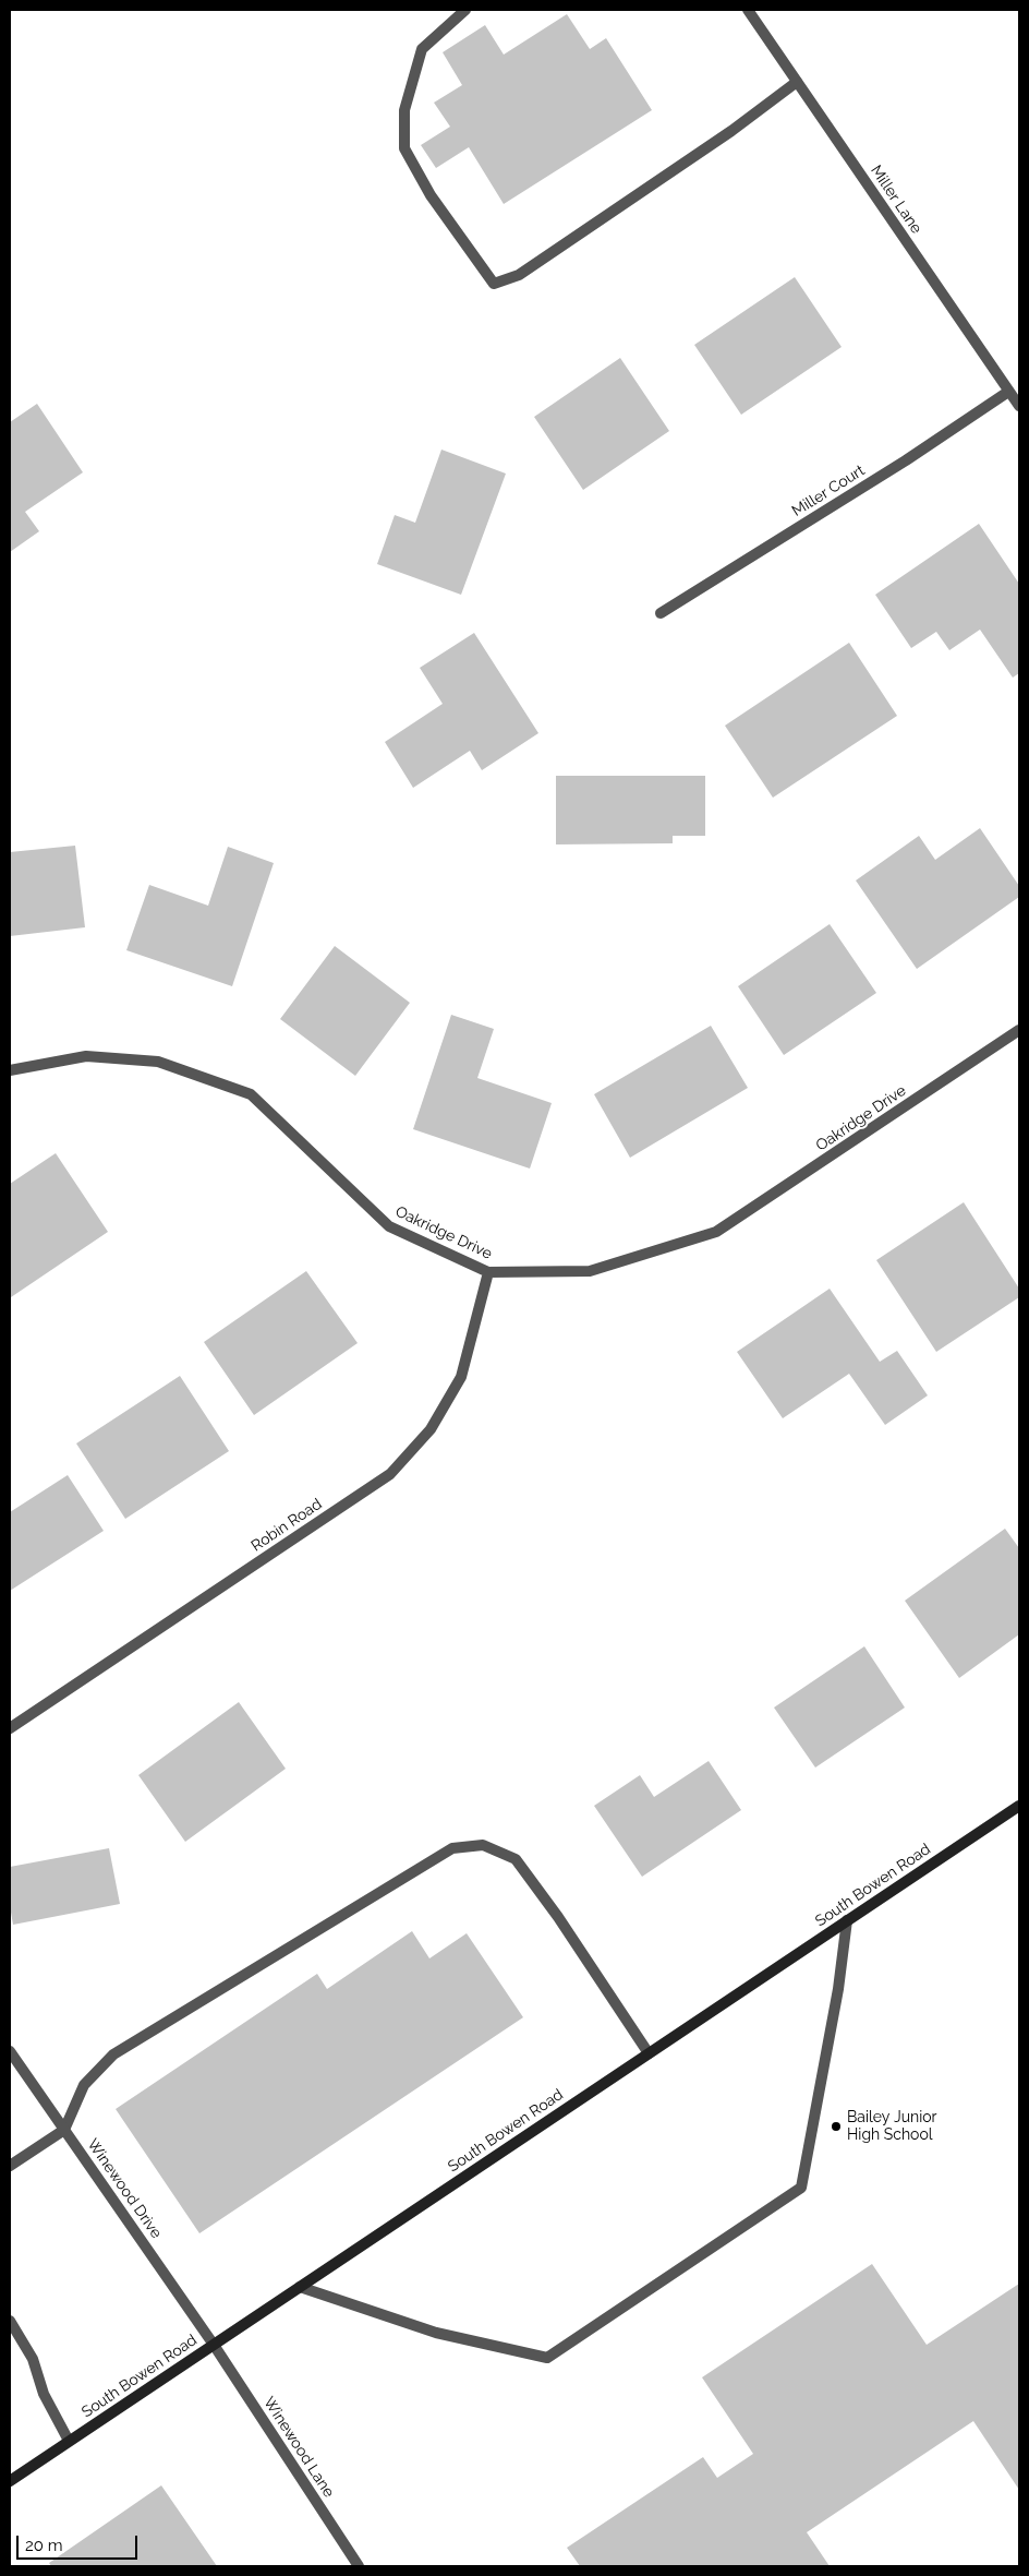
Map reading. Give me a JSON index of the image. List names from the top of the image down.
{
  "streets": {
    "main road": ["South Bowen Road"],
    "street": [
      "Miller Lane",
      "Miller Court",
      "Oakridge Drive",
      "Robin Road",
      "Winewood Drive",
      "Winewood Lane"
    ]
  },
  "crossings": [
    ["Miller Lane", "Miller Court"],
    ["Oakridge Drive", "Robin Road"],
    ["South Bowen Road", "Winewood Drive"],
    ["South Bowen Road", "Winewood Lane"],
    ["Winewood Drive", "Winewood Lane"]
  ],
  "places": ["Bailey Junior High School"],
  "scale_bar": "20 m"
}
